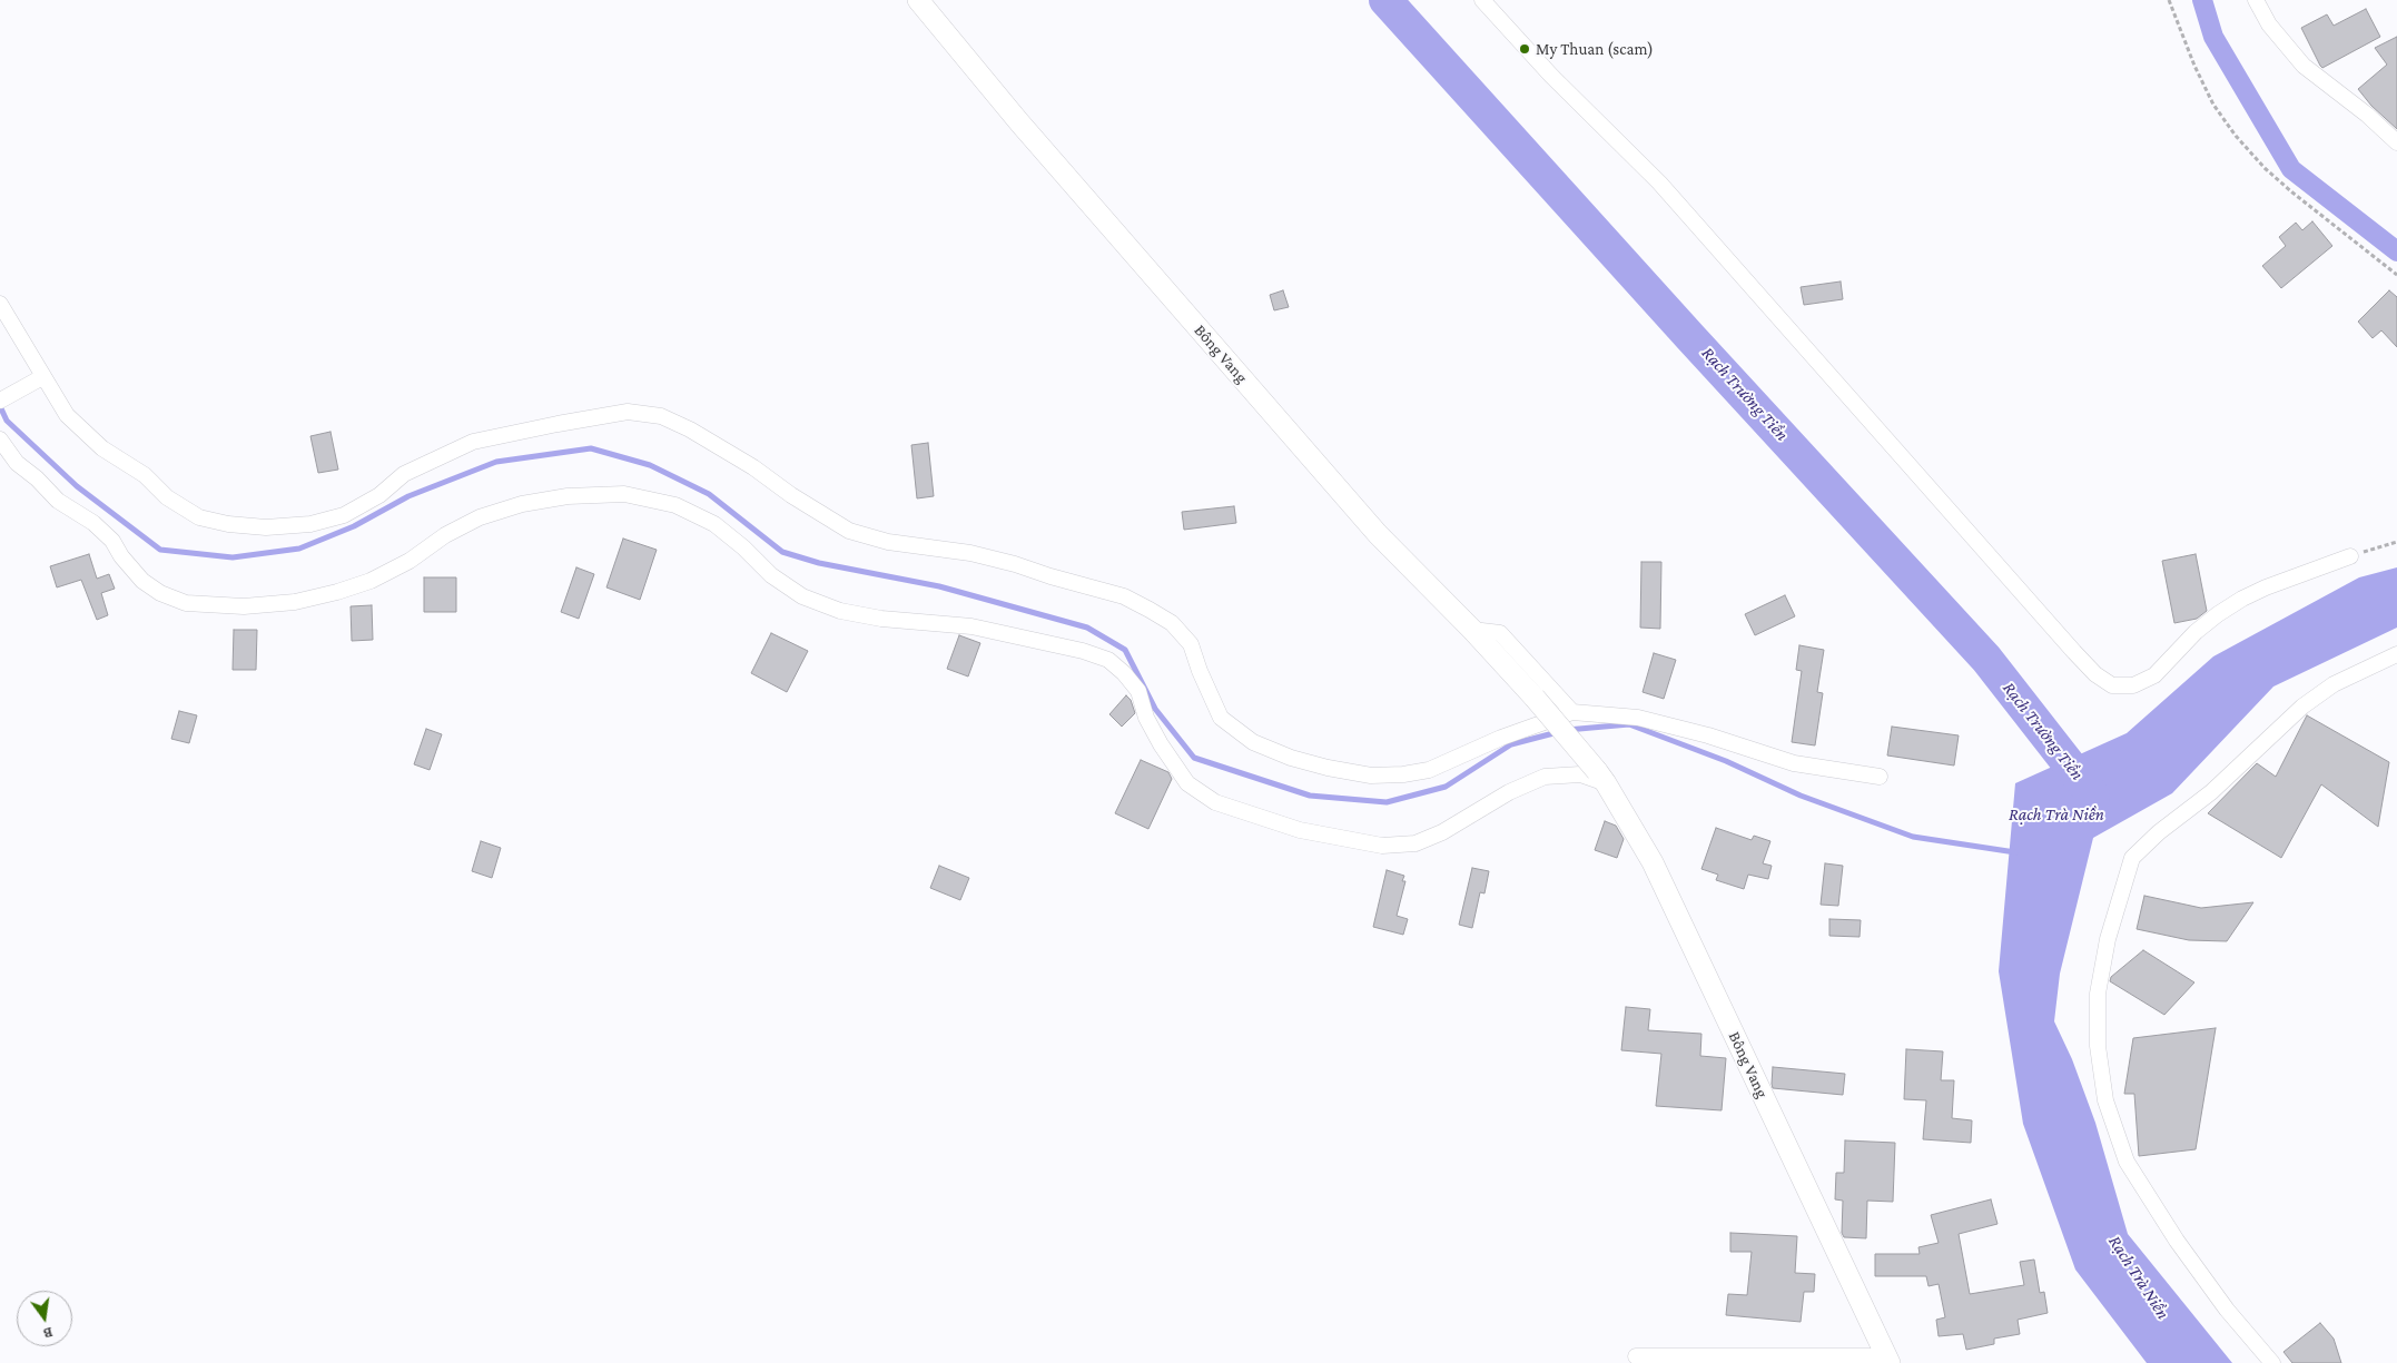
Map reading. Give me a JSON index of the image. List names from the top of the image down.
{
  "streets": {
    "street": ["Bông Vang"]
  },
  "water": ["Rạch Trường Tiền", "Rạch Trà Niền"],
  "places": ["My Thuan (scam)"],
  "north": "bottom"
}
